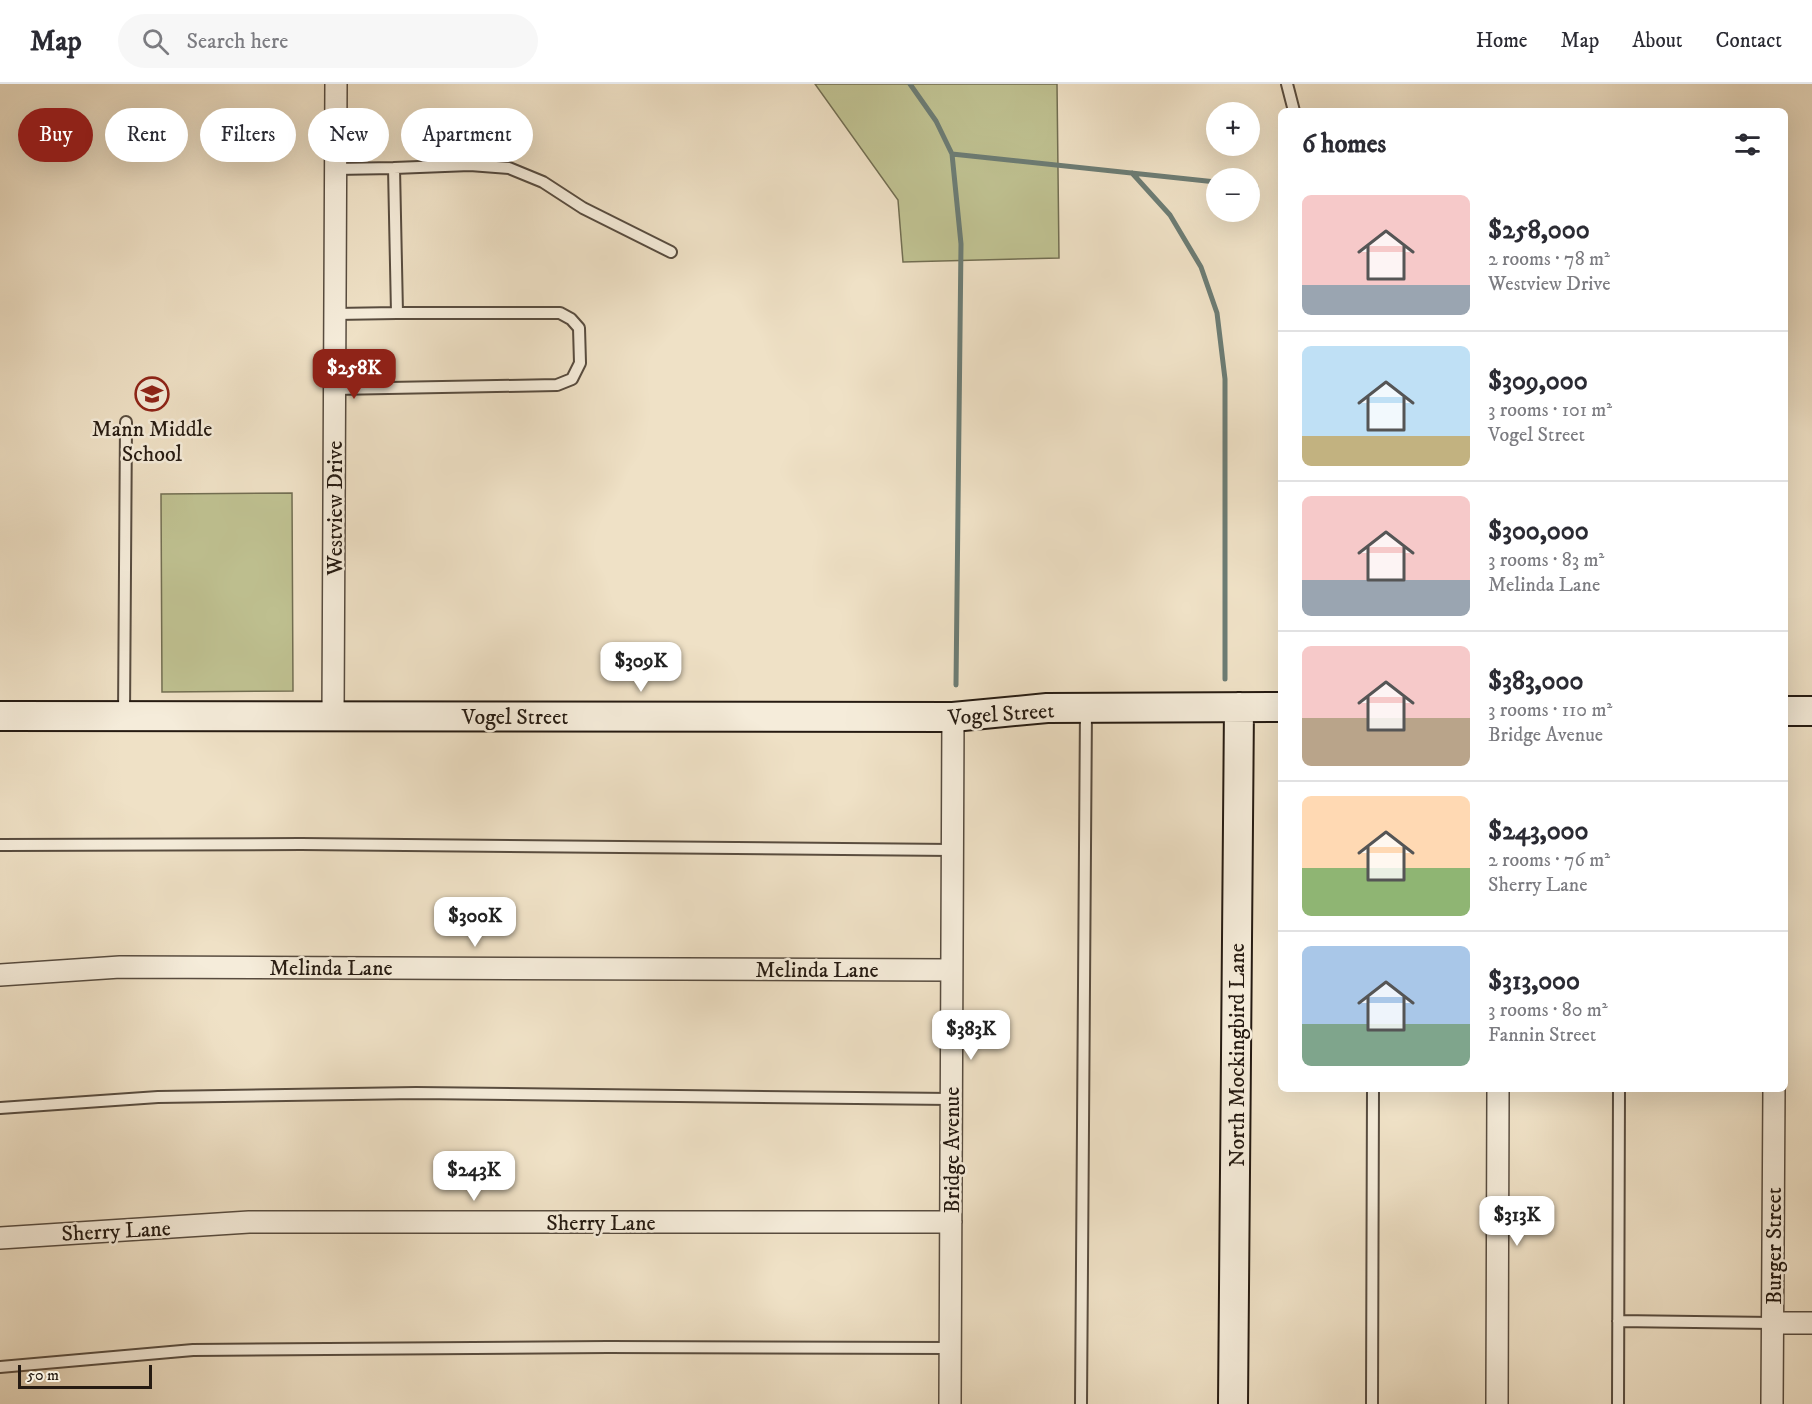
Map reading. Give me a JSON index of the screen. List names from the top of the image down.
{
  "streets": {
    "street": [
      "Westview Drive",
      "Vogel Street",
      "Melinda Lane",
      "North Mockingbird Lane",
      "Bridge Avenue",
      "Sherry Lane",
      "Burger Street"
    ]
  },
  "crossings": [
    ["Westview Drive", "Vogel Street"],
    ["Vogel Street", "North Mockingbird Lane"],
    ["Vogel Street", "Bridge Avenue"],
    ["Melinda Lane", "Bridge Avenue"],
    ["Bridge Avenue", "Sherry Lane"]
  ],
  "places": {
    "school or university": ["Mann Middle School"]
  },
  "scale_bar": "50 m",
  "page": {
    "header": "Map",
    "search": "Search here",
    "nav": [
      "Home",
      "Map",
      "About",
      "Contact"
    ],
    "map_buttons": ["+", "−"],
    "chip": [
      "Buy",
      "Rent",
      "Filters",
      "New",
      "Apartment"
    ],
    "heading": "6 homes",
    "list": [
      {
        "name": "$258,000",
        "note": "2 rooms · 78 m² · Westview Drive"
      },
      {
        "name": "$309,000",
        "note": "3 rooms · 101 m² · Vogel Street"
      },
      {
        "name": "$300,000",
        "note": "3 rooms · 83 m² · Melinda Lane"
      },
      {
        "name": "$383,000",
        "note": "3 rooms · 110 m² · Bridge Avenue"
      },
      {
        "name": "$243,000",
        "note": "2 rooms · 76 m² · Sherry Lane"
      },
      {
        "name": "$313,000",
        "note": "3 rooms · 80 m² · Fannin Street"
      }
    ],
    "price": [
      "$258K",
      "$309K",
      "$300K",
      "$383K",
      "$243K",
      "$313K"
    ],
    "scale": "50 m"
  }
}
